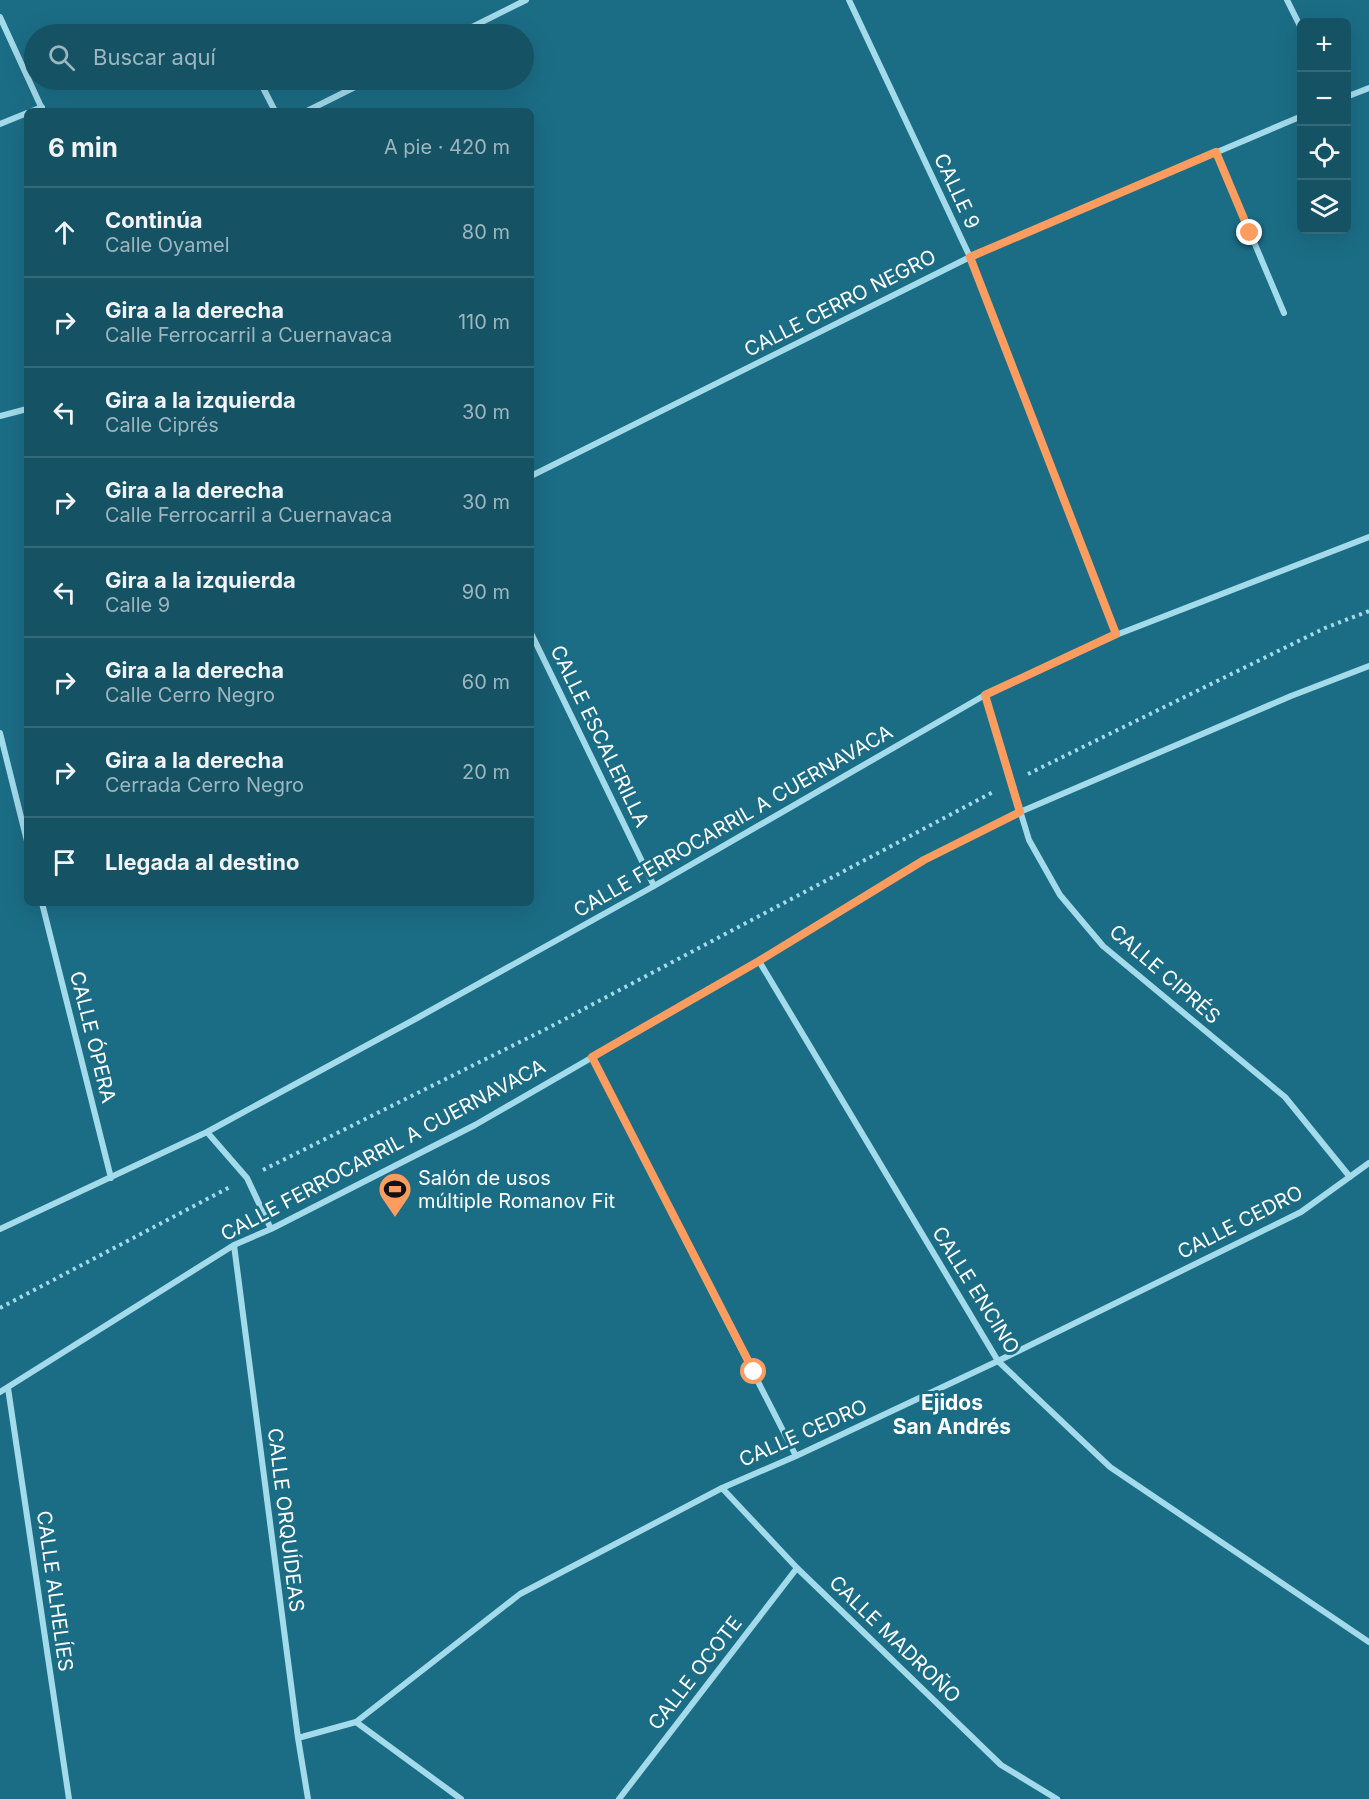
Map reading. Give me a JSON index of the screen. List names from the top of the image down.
{
  "streets": {
    "street": [
      "CALLE 9",
      "CALLE CERRO NEGRO",
      "CALLE ESCALERILLA",
      "CALLE FERROCARRIL A CUERNAVACA",
      "CALLE CIPRÉS",
      "CALLE ÓPERA",
      "CALLE CEDRO",
      "CALLE ENCINO",
      "CALLE ORQUÍDEAS",
      "CALLE ALHELÍES",
      "CALLE MADROÑO",
      "CALLE OCOTE"
    ]
  },
  "crossings": [
    ["CALLE 9", "CALLE CERRO NEGRO"],
    ["CALLE 9", "CALLE FERROCARRIL A CUERNAVACA"],
    ["CALLE ESCALERILLA", "CALLE FERROCARRIL A CUERNAVACA"],
    ["CALLE FERROCARRIL A CUERNAVACA", "CALLE CIPRÉS"],
    ["CALLE FERROCARRIL A CUERNAVACA", "CALLE ÓPERA"],
    ["CALLE FERROCARRIL A CUERNAVACA", "CALLE ENCINO"],
    ["CALLE FERROCARRIL A CUERNAVACA", "CALLE ORQUÍDEAS"],
    ["CALLE FERROCARRIL A CUERNAVACA", "CALLE ALHELÍES"],
    ["CALLE CIPRÉS", "CALLE CEDRO"],
    ["CALLE CEDRO", "CALLE ENCINO"],
    ["CALLE CEDRO", "CALLE ORQUÍDEAS"],
    ["CALLE CEDRO", "CALLE MADROÑO"],
    ["CALLE MADROÑO", "CALLE OCOTE"]
  ],
  "districts": ["Ejidos San Andrés"],
  "places": {
    "sports": ["Salón de usos múltiple Romanov Fit"]
  },
  "page": {
    "map_buttons": ["+", "−"],
    "search": "Buscar aquí",
    "heading": ["6 min", "A pie · 420 m"],
    "list": [
      ["Continúa", "Calle Oyamel", "80 m"],
      ["Gira a la derecha", "Calle Ferrocarril a Cuernavaca", "110 m"],
      ["Gira a la izquierda", "Calle Ciprés", "30 m"],
      ["Gira a la derecha", "Calle Ferrocarril a Cuernavaca", "30 m"],
      ["Gira a la izquierda", "Calle 9", "90 m"],
      ["Gira a la derecha", "Calle Cerro Negro", "60 m"],
      ["Gira a la derecha", "Cerrada Cerro Negro", "20 m"],
      "Llegada al destino"
    ]
  }
}
